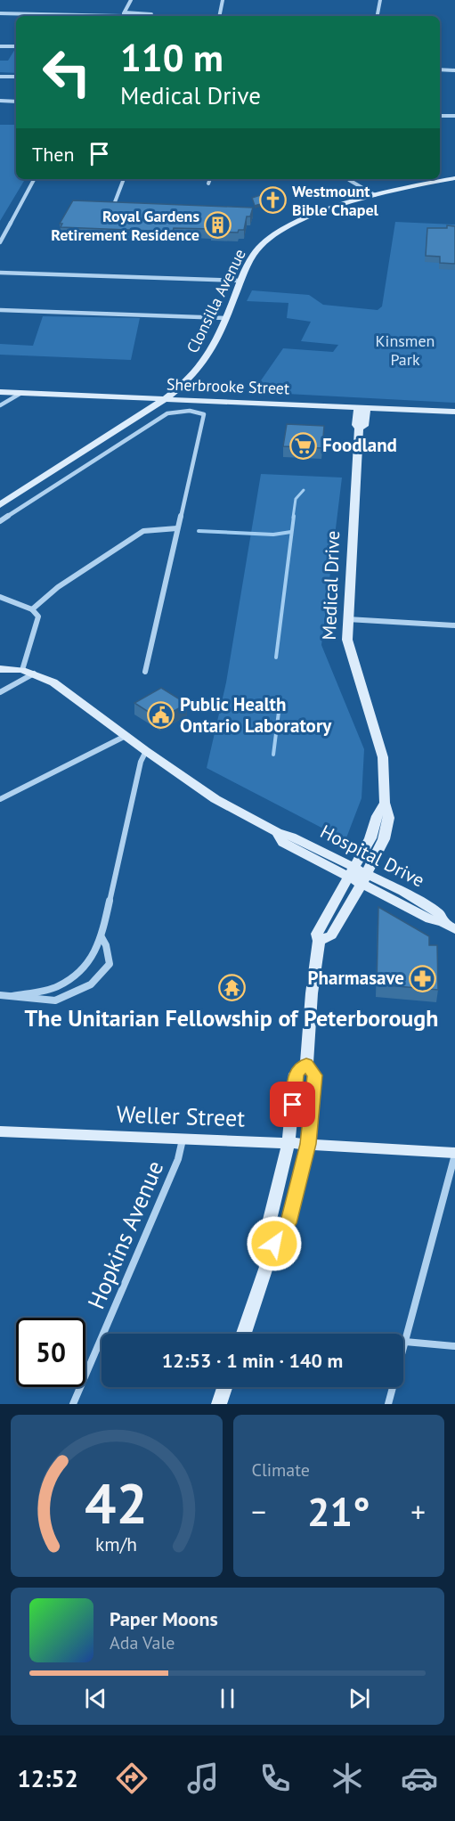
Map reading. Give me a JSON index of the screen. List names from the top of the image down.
{
  "streets": {
    "main road": [
      "Clonsilla Avenue",
      "Sherbrooke Street",
      "Medical Drive",
      "Hospital Drive",
      "Weller Street"
    ],
    "street": ["Hopkins Avenue"]
  },
  "crossings": [
    ["Clonsilla Avenue", "Sherbrooke Street"],
    ["Sherbrooke Street", "Medical Drive"],
    ["Medical Drive", "Hospital Drive"],
    ["Medical Drive", "Weller Street"],
    ["Weller Street", "Hopkins Avenue"]
  ],
  "parks": ["Kinsmen Park"],
  "places": {
    "church": ["Westmount Bible Chapel"],
    "building": ["Royal Gardens Retirement Residence"],
    "supermarket": ["Foodland"],
    "public building": ["Public Health Ontario Laboratory"],
    "pharmacy": ["Pharmasave"],
    "temple": ["The Unitarian Fellowship of Peterborough"]
  },
  "page": {
    "turn": ["110 m", "Medical Drive"],
    "then": "Then",
    "limit": "50",
    "trip": "12:53 · 1 min · 140 m",
    "tile": "Climate",
    "heat": ["−", "21°", "+"],
    "song": ["Paper Moons", "Ada Vale"],
    "tabs": "12:52",
    "gauge": ["42", "km/h"]
  }
}
